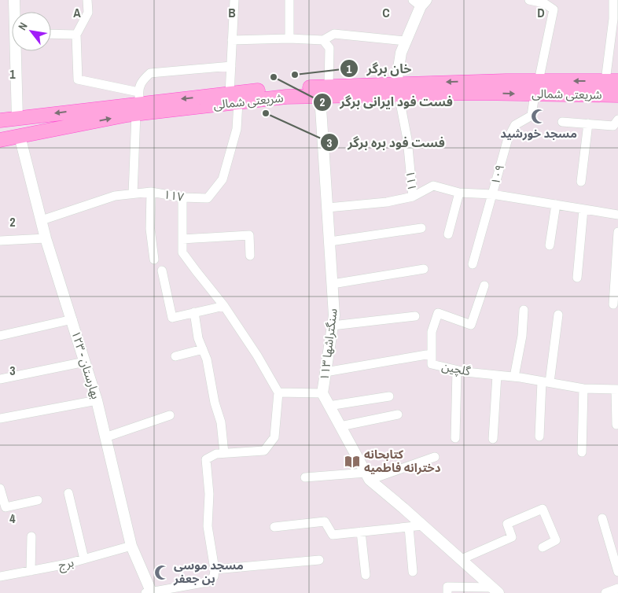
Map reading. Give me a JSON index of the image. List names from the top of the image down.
{
  "streets": {
    "main road": ["شریعتی شمالی"],
    "street": [
      "۱۰۹",
      "۱۱۱",
      "۱۱۷",
      "سنگتراشها ۱۱۳",
      "بهارستان - ۱۲۳",
      "گلچین",
      "برج"
    ]
  },
  "crossings": [
    ["شریعتی شمالی", "۱۰۹"],
    ["شریعتی شمالی", "۱۱۱"],
    ["شریعتی شمالی", "۱۱۷"],
    ["شریعتی شمالی", "سنگتراشها ۱۱۳"],
    ["شریعتی شمالی", "بهارستان - ۱۲۳"],
    ["۱۱۷", "بهارستان - ۱۲۳"],
    ["بهارستان - ۱۲۳", "برج"]
  ],
  "places": {
    "other": ["خان برگر", "فست فود ایرانی برگر", "فست فود بره برگر"],
    "mosque": ["مسجد خورشید", "مسجد موسی بن جعفر"],
    "library": ["کتابحانه دخترانه فاطمیه"]
  },
  "north": "top left",
  "grid": {
    "columns": [
      "A",
      "B",
      "C",
      "D"
    ],
    "rows": [
      "1",
      "2",
      "3",
      "4"
    ]
  }
}
